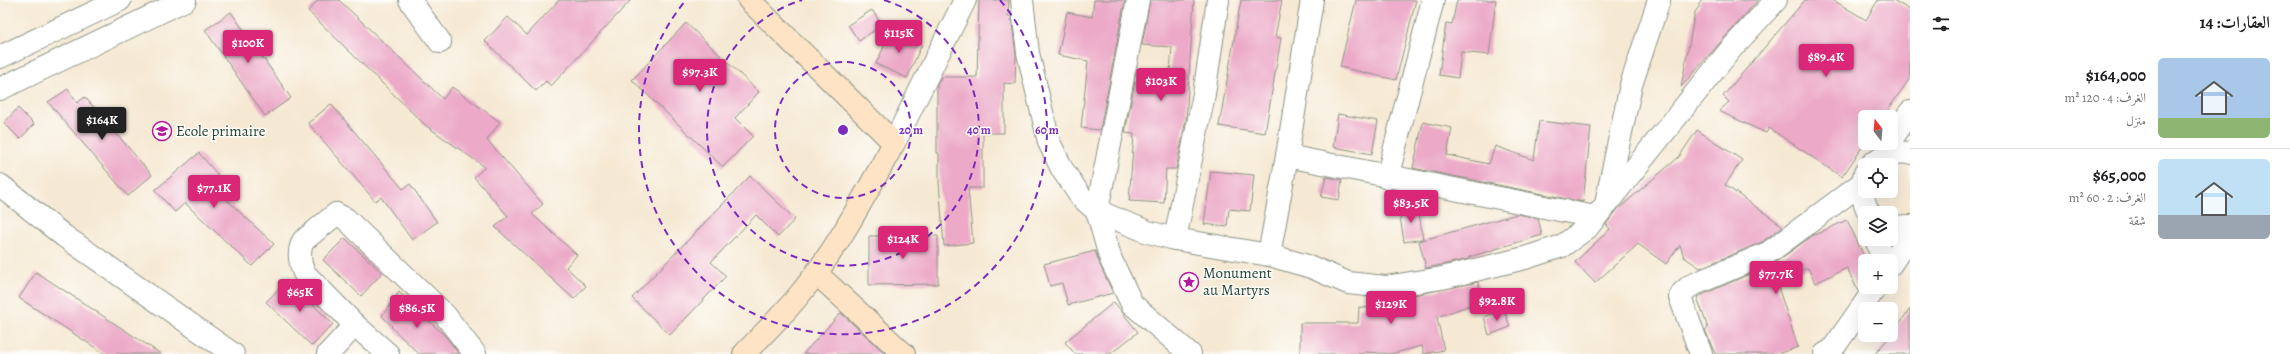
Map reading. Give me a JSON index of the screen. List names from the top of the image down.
{
  "places": {
    "school or university": ["Ecole primaire"],
    "place": ["Monument au Martyrs"]
  },
  "north": "top",
  "page": {
    "heading": "العقارات: 14",
    "price": [
      "$115K",
      "$100K",
      "$89.4K",
      "$97.3K",
      "$103K",
      "$164K",
      "$77.1K",
      "$83.5K",
      "$124K",
      "$77.7K",
      "$65K",
      "$92.8K",
      "$129K",
      "$86.5K"
    ],
    "list": [
      {
        "name": "$164,000",
        "note": "الغرف: 4 · 120 m² · منزل"
      },
      {
        "name": "$65,000",
        "note": "الغرف: 2 · 60 m² · شقة"
      }
    ],
    "map_buttons": ["+", "−"]
  },
  "rings": ["20 m", "40 m", "60 m"]
}
